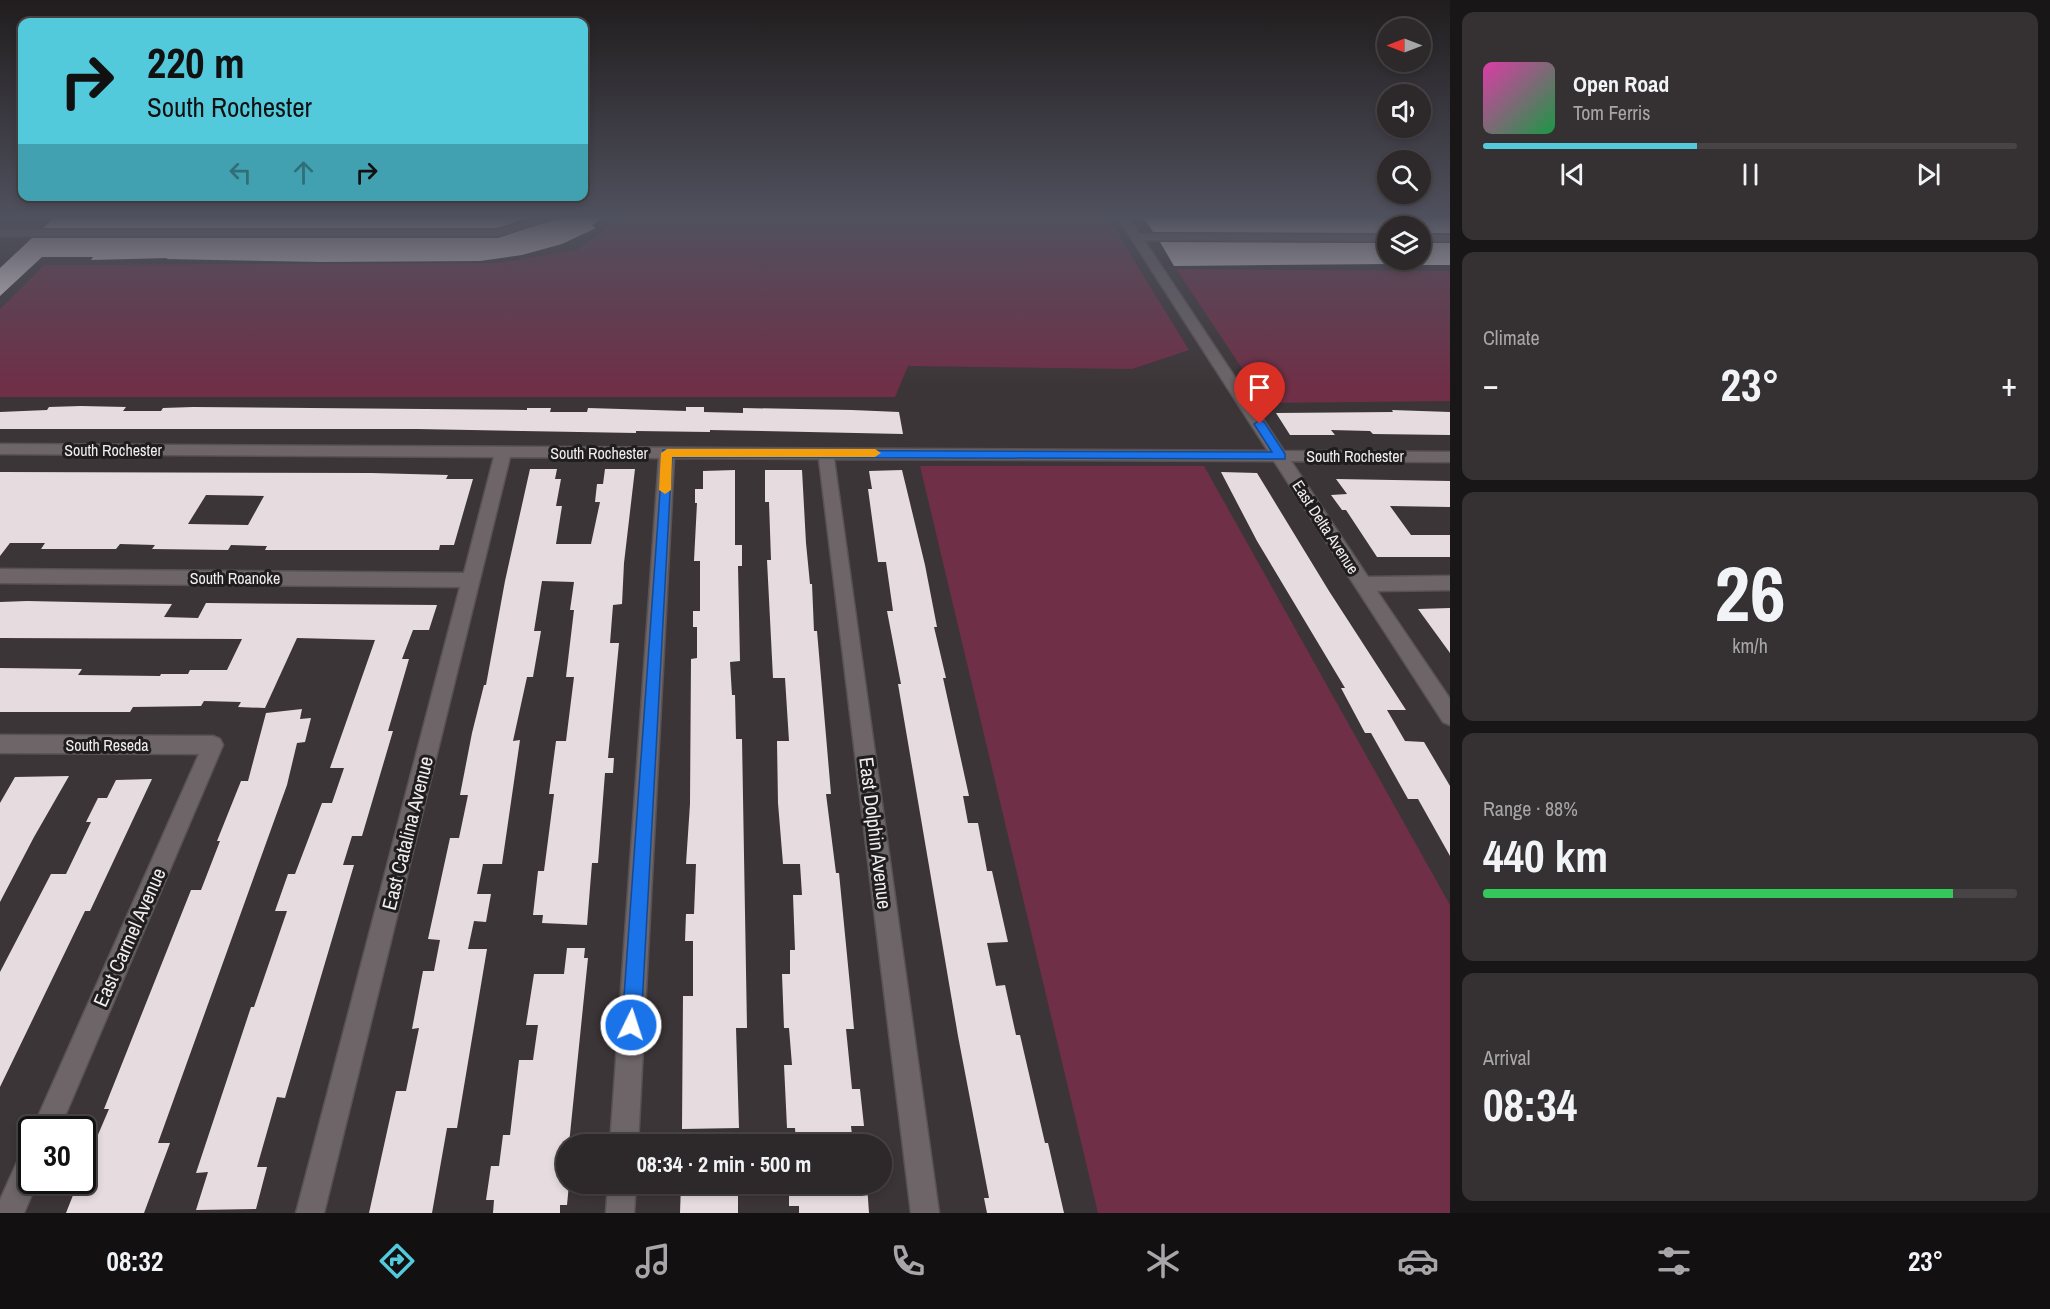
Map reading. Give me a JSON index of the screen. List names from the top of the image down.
{
  "streets": {
    "street": [
      "South Rochester",
      "East Delta Avenue",
      "South Roanoke",
      "South Reseda",
      "East Catalina Avenue",
      "East Dolphin Avenue",
      "East Carmel Avenue"
    ]
  },
  "crossings": [
    ["South Rochester", "East Delta Avenue"],
    ["South Rochester", "East Catalina Avenue"],
    ["South Rochester", "East Dolphin Avenue"],
    ["South Roanoke", "East Catalina Avenue"],
    ["South Reseda", "East Carmel Avenue"]
  ],
  "north": "left",
  "page": {
    "turn": ["220 m", "South Rochester"],
    "song": ["Open Road", "Tom Ferris"],
    "tile": [
      "Climate",
      ["26", "km/h"],
      ["Range · 88%", "440 km"],
      ["Arrival", "08:34"]
    ],
    "heat": ["−", "23°", "+"],
    "limit": "30",
    "trip": "08:34 · 2 min · 500 m",
    "tabs": ["08:32", "23°"]
  }
}
